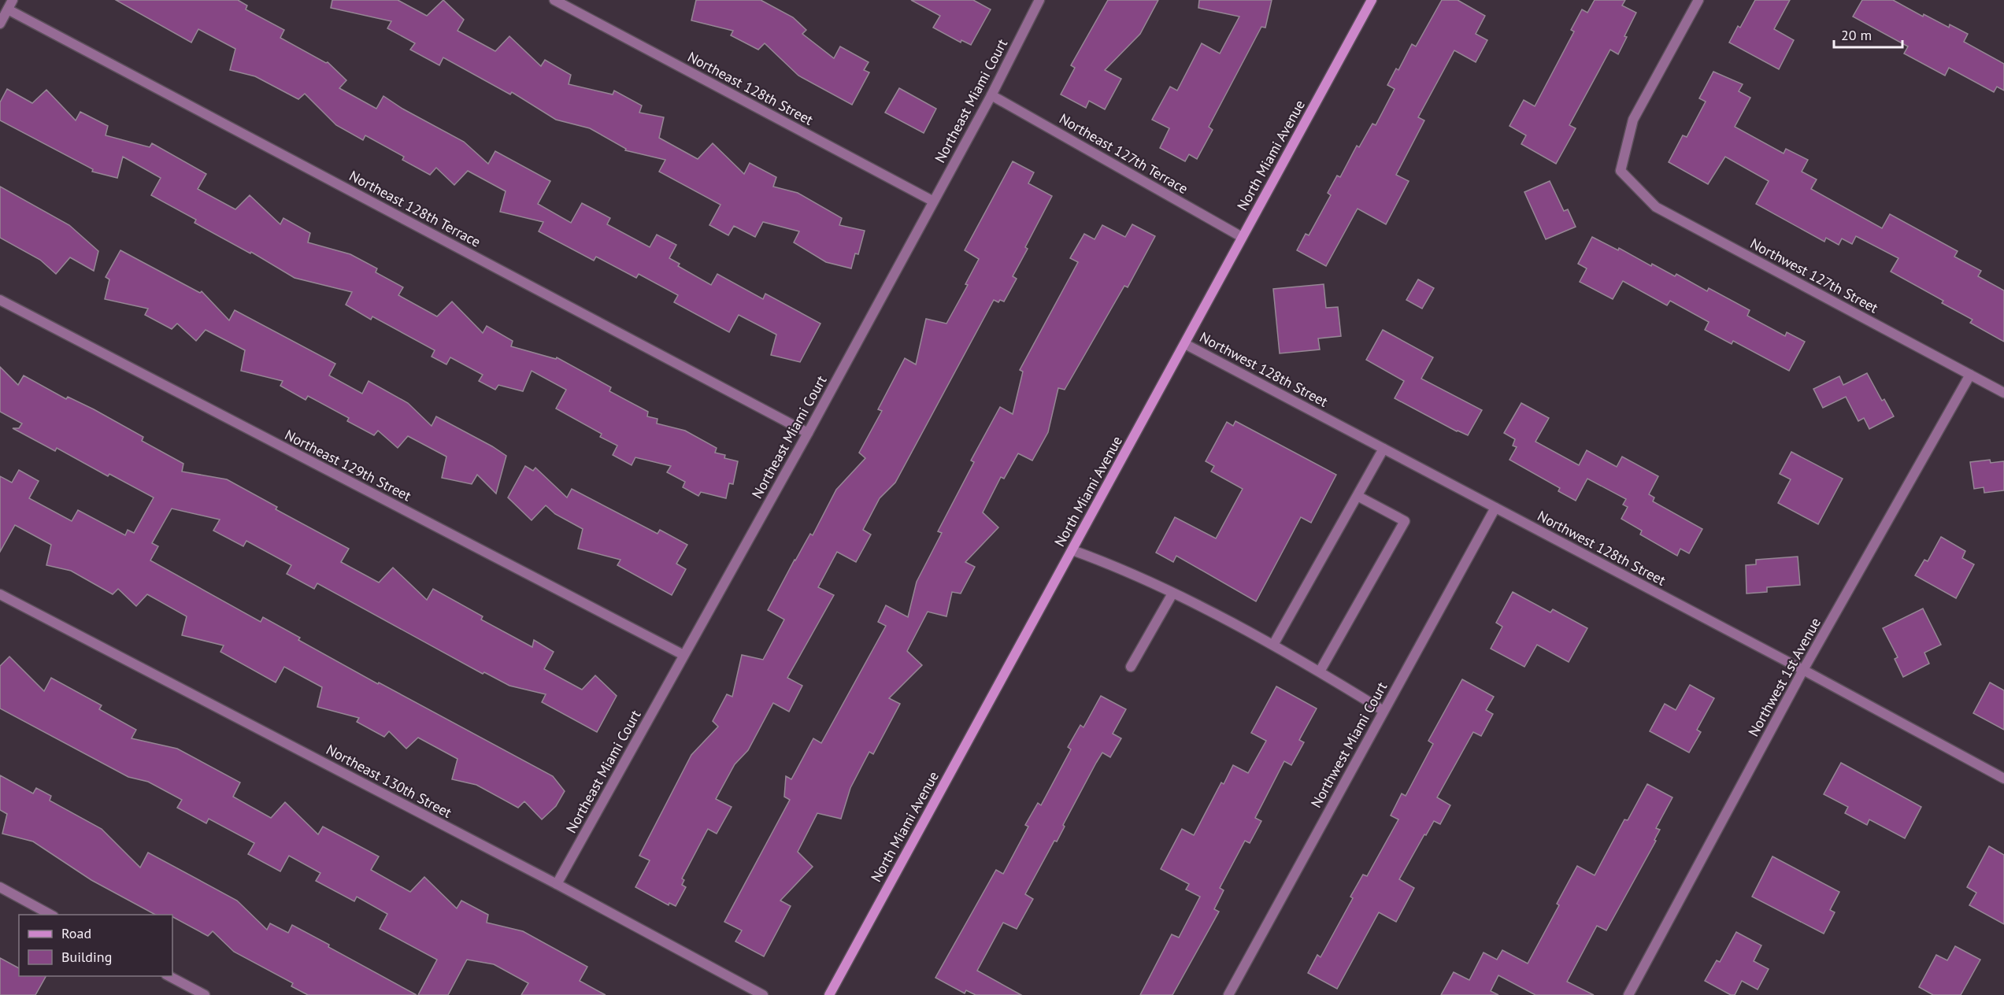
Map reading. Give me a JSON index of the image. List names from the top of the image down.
{
  "streets": {
    "street": [
      "Northeast 128th Street",
      "Northeast Miami Court",
      "Northeast 127th Terrace",
      "North Miami Avenue",
      "Northeast 128th Terrace",
      "Northwest 127th Street",
      "Northwest 128th Street",
      "Northeast 129th Street",
      "Northwest 1st Avenue",
      "Northwest Miami Court",
      "Northeast 130th Street"
    ]
  },
  "crossings": [
    ["Northeast 128th Street", "Northeast Miami Court"],
    ["Northeast Miami Court", "Northeast 127th Terrace"],
    ["Northeast Miami Court", "Northeast 128th Terrace"],
    ["Northeast Miami Court", "Northeast 129th Street"],
    ["Northeast Miami Court", "Northeast 130th Street"],
    ["Northeast 127th Terrace", "North Miami Avenue"],
    ["North Miami Avenue", "Northwest 128th Street"],
    ["Northwest 127th Street", "Northwest 1st Avenue"],
    ["Northwest 128th Street", "Northwest 1st Avenue"],
    ["Northwest 128th Street", "Northwest Miami Court"]
  ],
  "legend": ["Road", "Building"],
  "scale_bar": "20 m"
}
